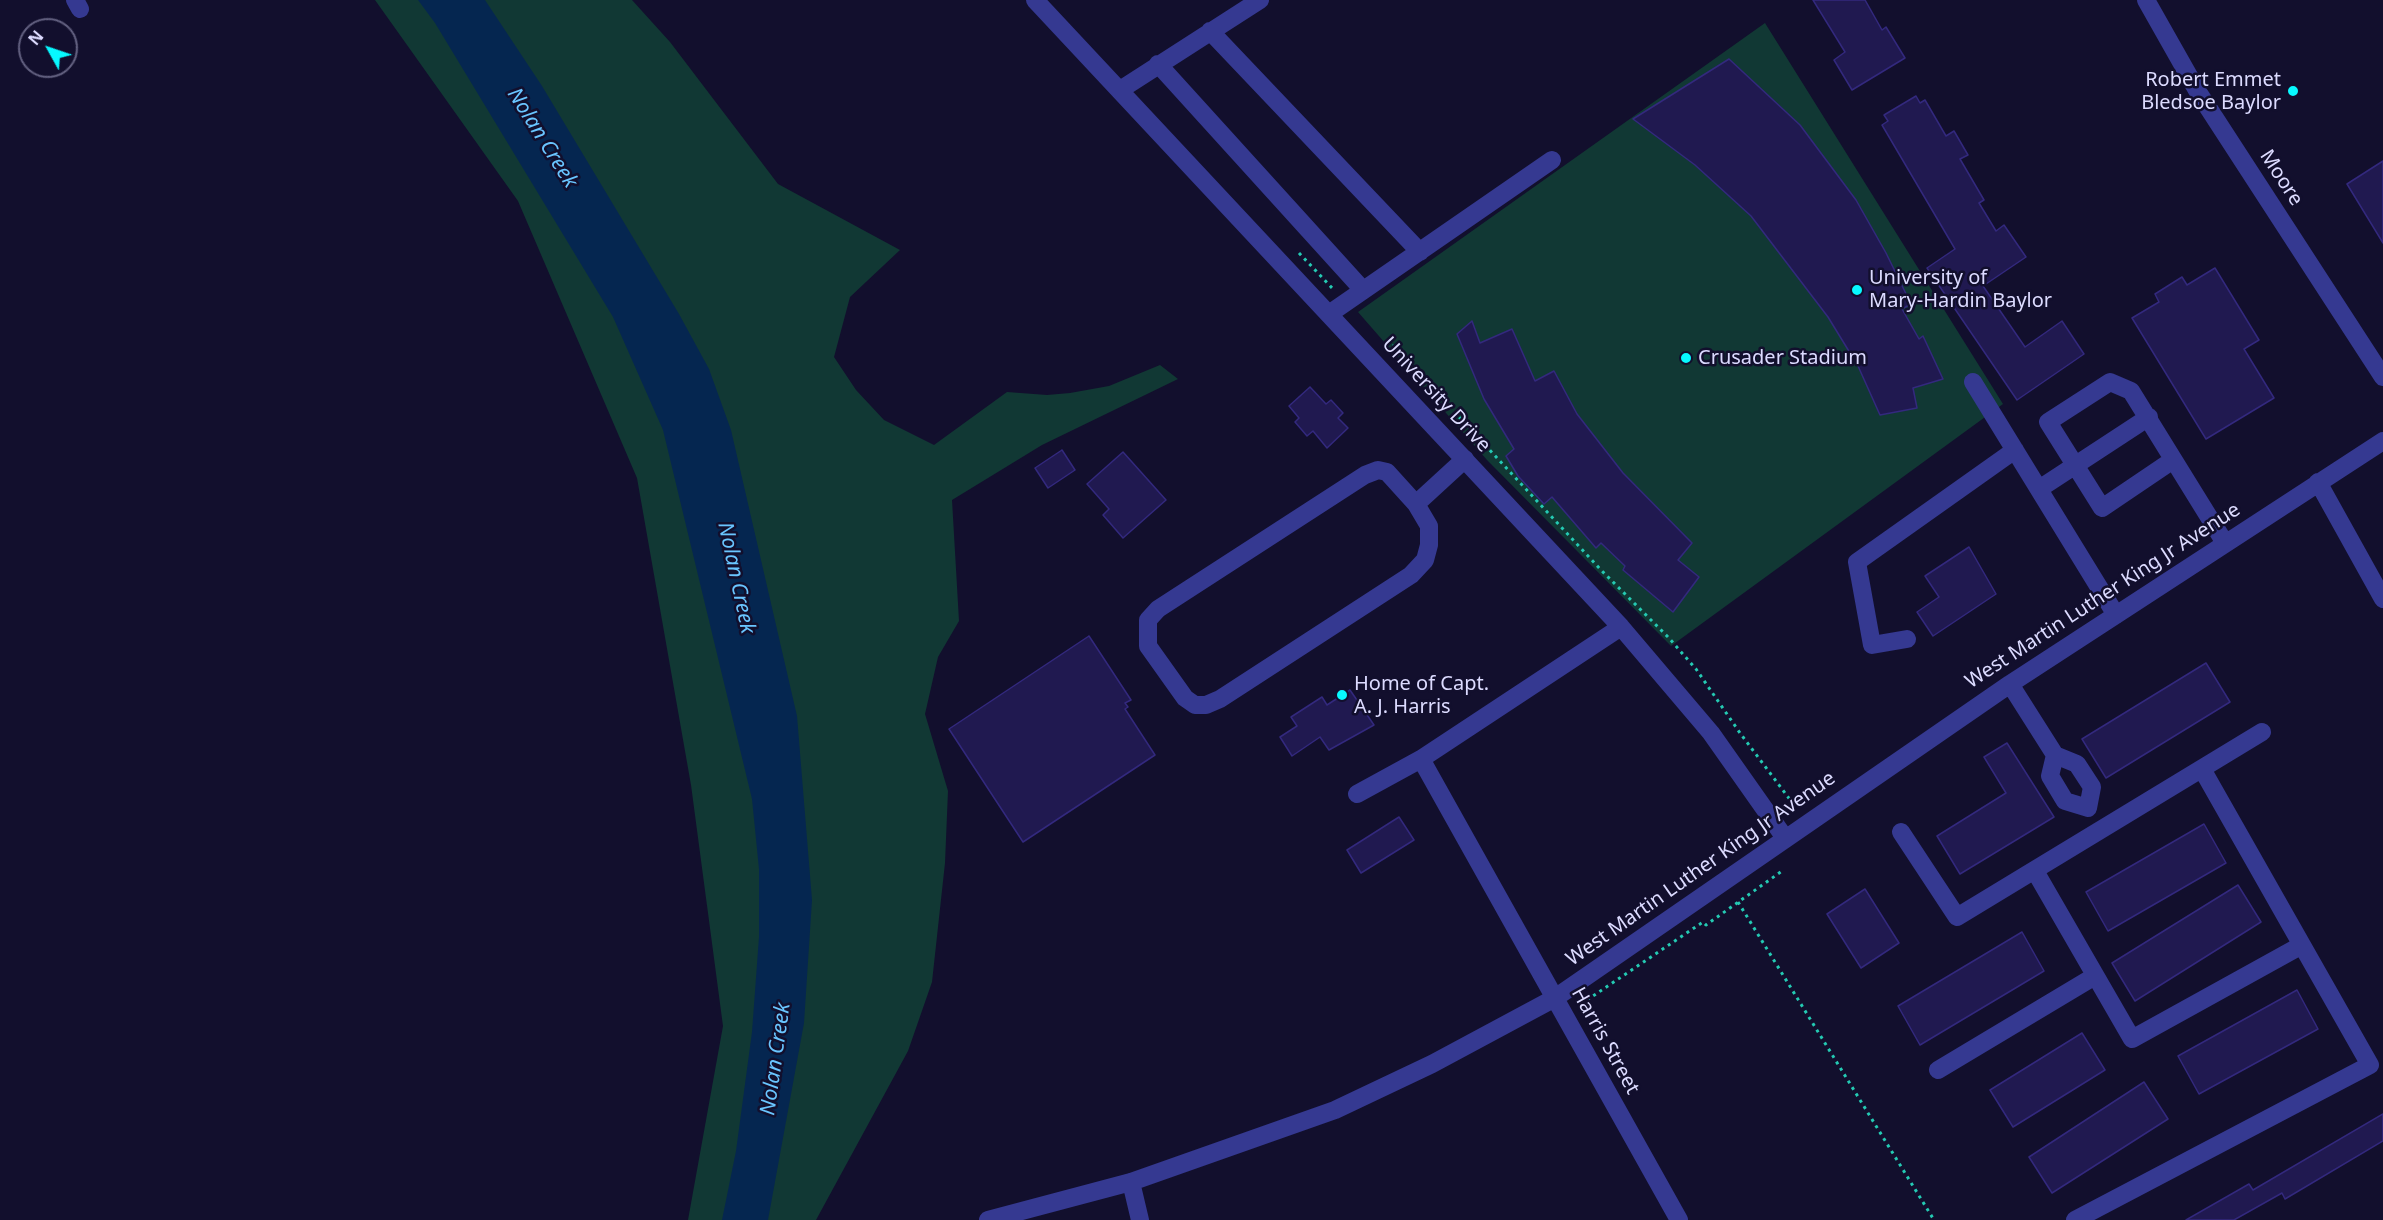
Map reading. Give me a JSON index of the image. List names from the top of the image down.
{
  "streets": {
    "street": [
      "Moore",
      "University Drive",
      "West Martin Luther King Jr Avenue",
      "Harris Street"
    ]
  },
  "crossings": [
    ["University Drive", "West Martin Luther King Jr Avenue"],
    ["West Martin Luther King Jr Avenue", "Harris Street"]
  ],
  "water": ["Nolan Creek"],
  "places": [
    "Robert Emmet Bledsoe Baylor",
    "University of Mary-Hardin Baylor",
    "Crusader Stadium",
    "Home of Capt. A. J. Harris"
  ],
  "north": "top left"
}
